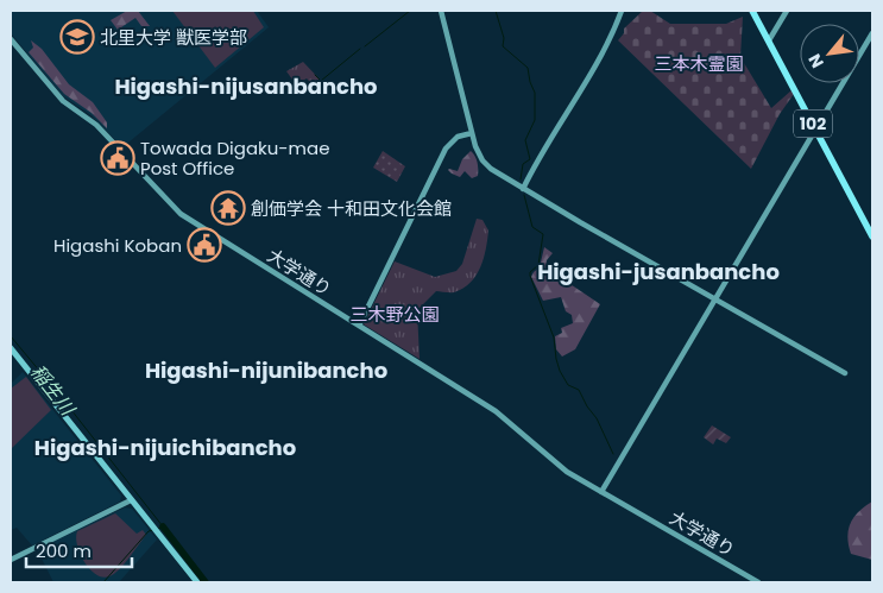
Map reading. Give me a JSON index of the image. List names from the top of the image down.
{
  "streets": {
    "highway": ["102"],
    "street": ["大学通り"]
  },
  "districts": [
    "Higashi-nijusanbancho",
    "Higashi-jusanbancho",
    "Higashi-nijunibancho",
    "Higashi-nijuichibancho"
  ],
  "water": ["稲生川"],
  "parks": ["三本木霊園", "三木野公園"],
  "places": {
    "school or university": ["北里大学 獣医学部"],
    "public building": ["Towada Digaku-mae Post Office", "Higashi Koban"],
    "temple": ["創価学会 十和田文化会館"]
  },
  "scale_bar": "200 m",
  "north": "bottom left"
}
